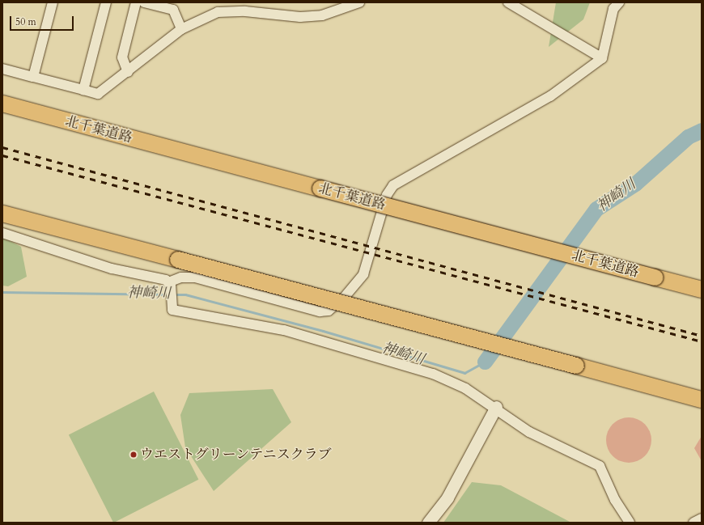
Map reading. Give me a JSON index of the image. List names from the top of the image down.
{
  "streets": {
    "highway": ["北千葉道路"]
  },
  "water": ["神崎川"],
  "places": ["ウエストグリーンテニスクラブ"],
  "scale_bar": "50 m"
}
